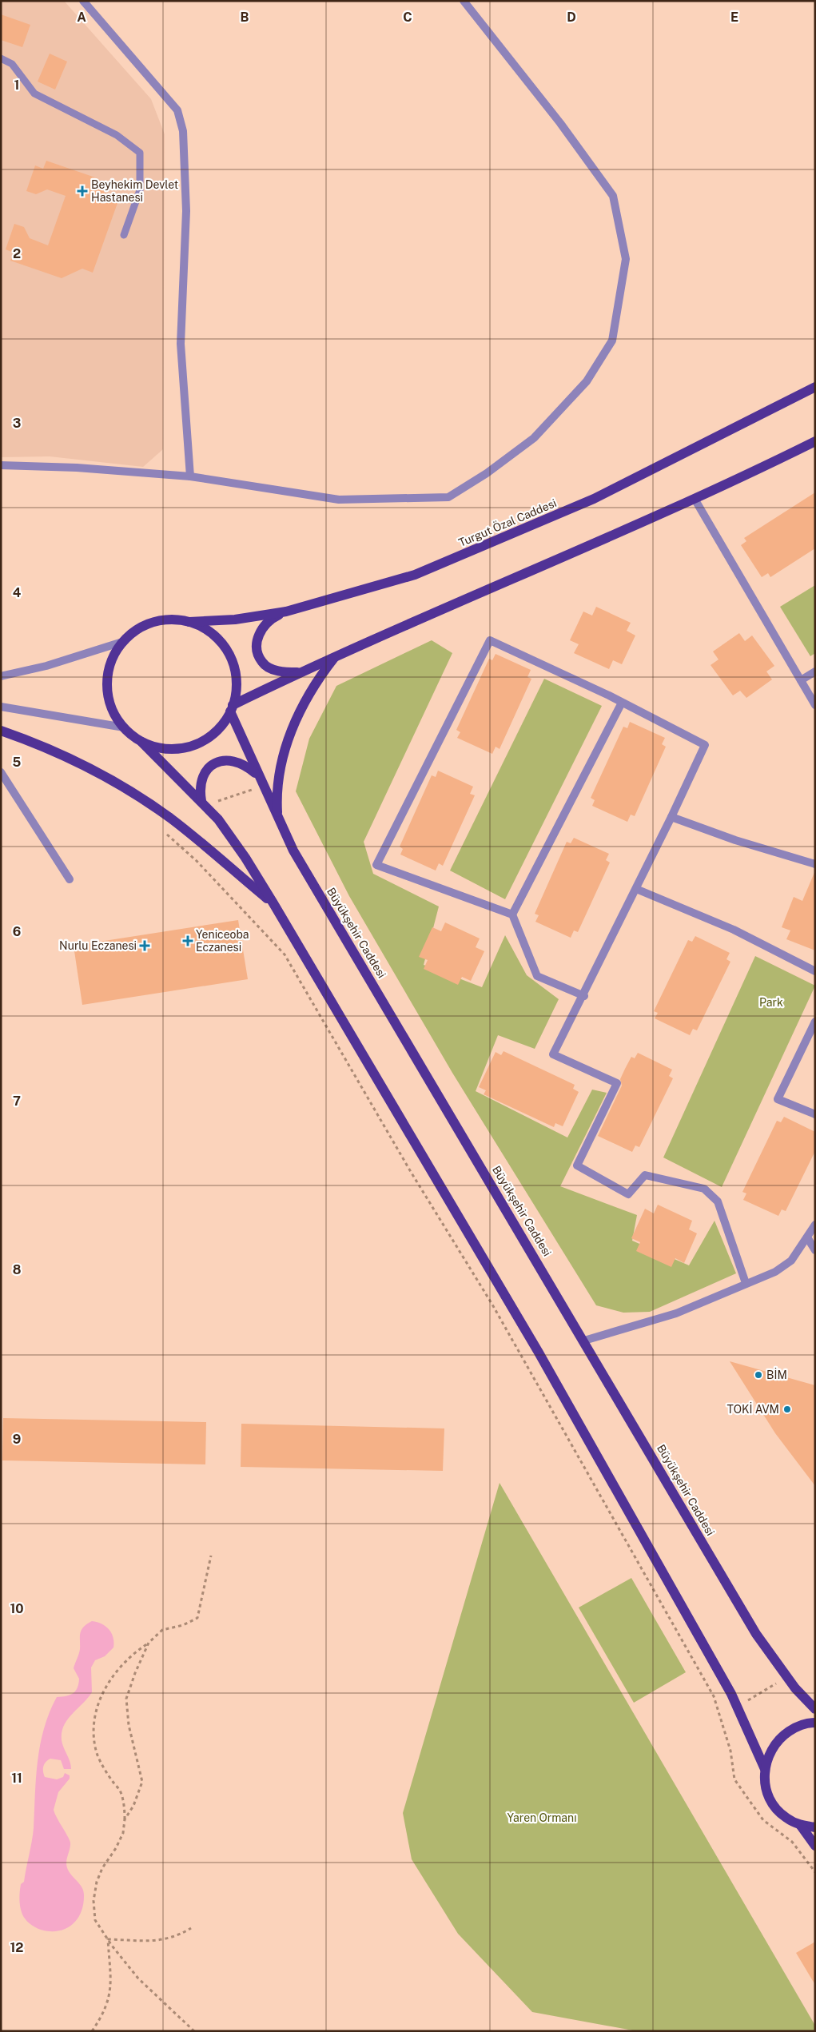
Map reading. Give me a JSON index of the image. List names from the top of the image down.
{
  "streets": {
    "main road": ["Turgut Özal Caddesi", "Büyükşehir Caddesi"]
  },
  "crossings": [
    ["Turgut Özal Caddesi", "Büyükşehir Caddesi"]
  ],
  "parks": ["Park", "Yaren Ormanı"],
  "places": {
    "health": ["Beyhekim Devlet Hastanesi", "Yeniceoba Eczanesi", "Nurlu Eczanesi"],
    "other": ["BİM", "TOKİ AVM"]
  },
  "grid": {
    "columns": [
      "A",
      "B",
      "C",
      "D",
      "E"
    ],
    "rows": [
      "1",
      "2",
      "3",
      "4",
      "5",
      "6",
      "7",
      "8",
      "9",
      "10",
      "11",
      "12"
    ]
  }
}
